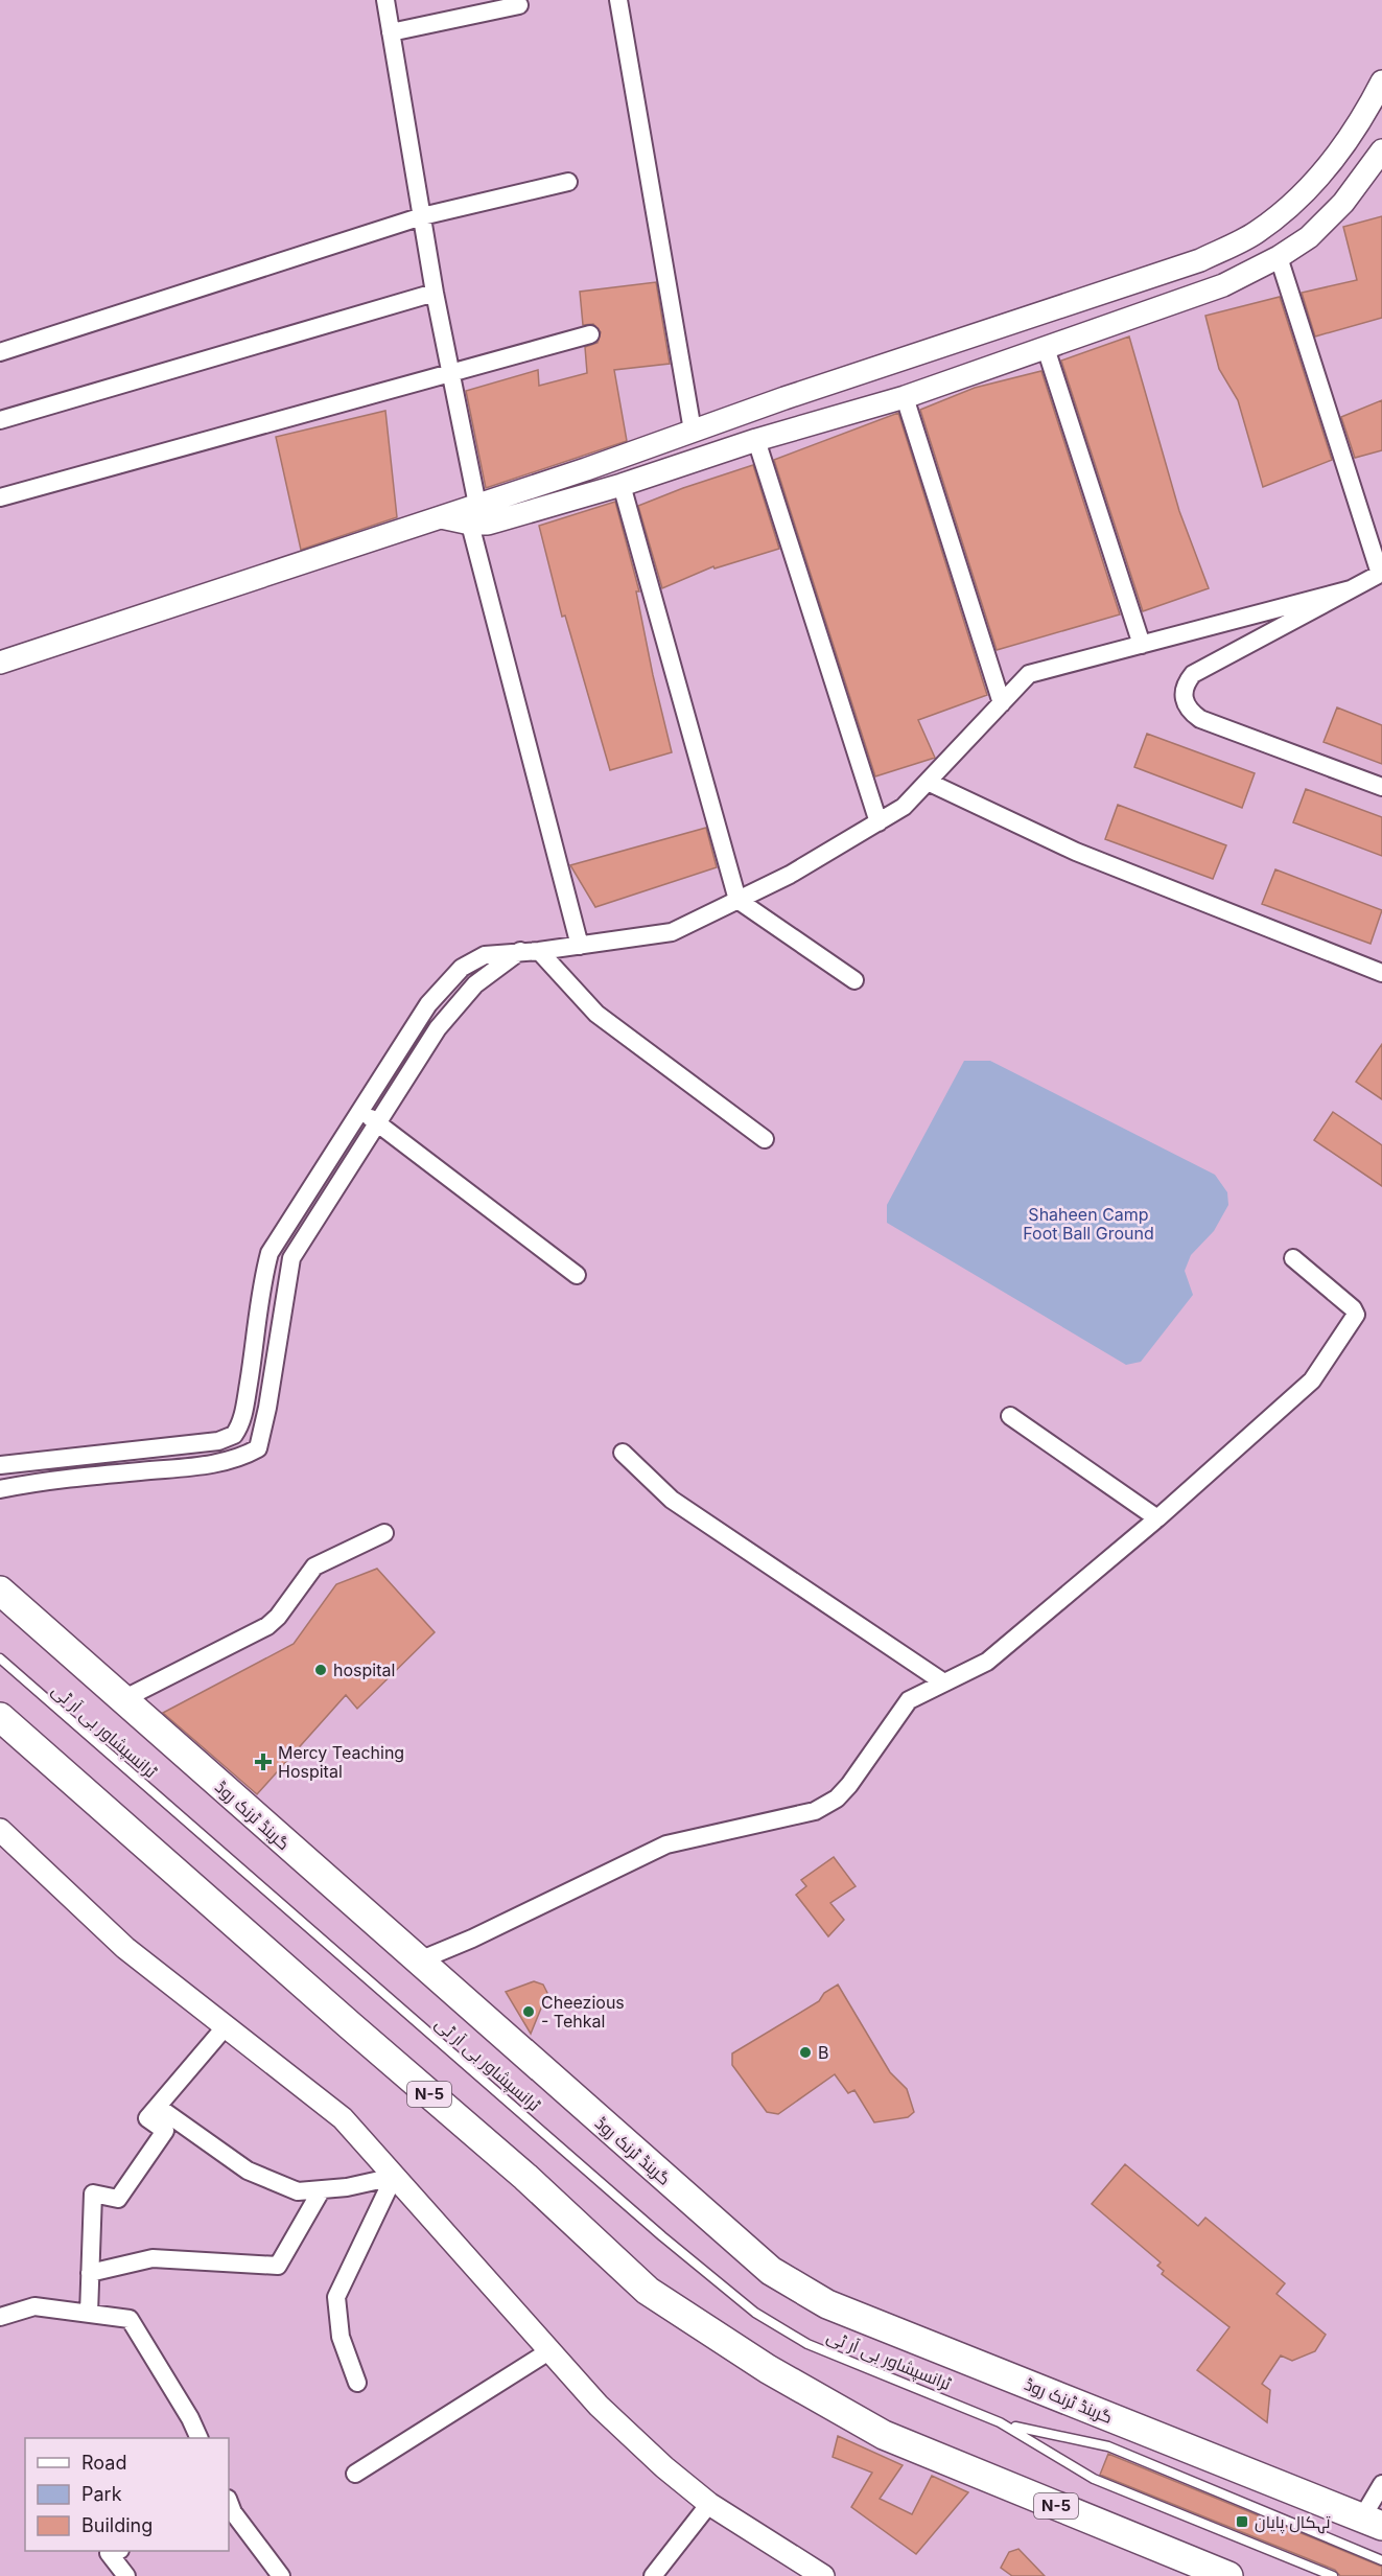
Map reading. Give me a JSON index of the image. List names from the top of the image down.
{
  "streets": {
    "highway": ["گرینڈ ٹرنک روڈ", "N-5"],
    "lane": ["ٹرانسپشاور بی آر ٹی"]
  },
  "parks": ["Shaheen Camp Foot Ball Ground"],
  "places": {
    "other": ["hospital", "Cheezious - Tehkal", "B"],
    "health": ["Mercy Teaching Hospital"],
    "transit": ["تہکال پایان"]
  },
  "legend": ["Road", "Park", "Building"]
}
